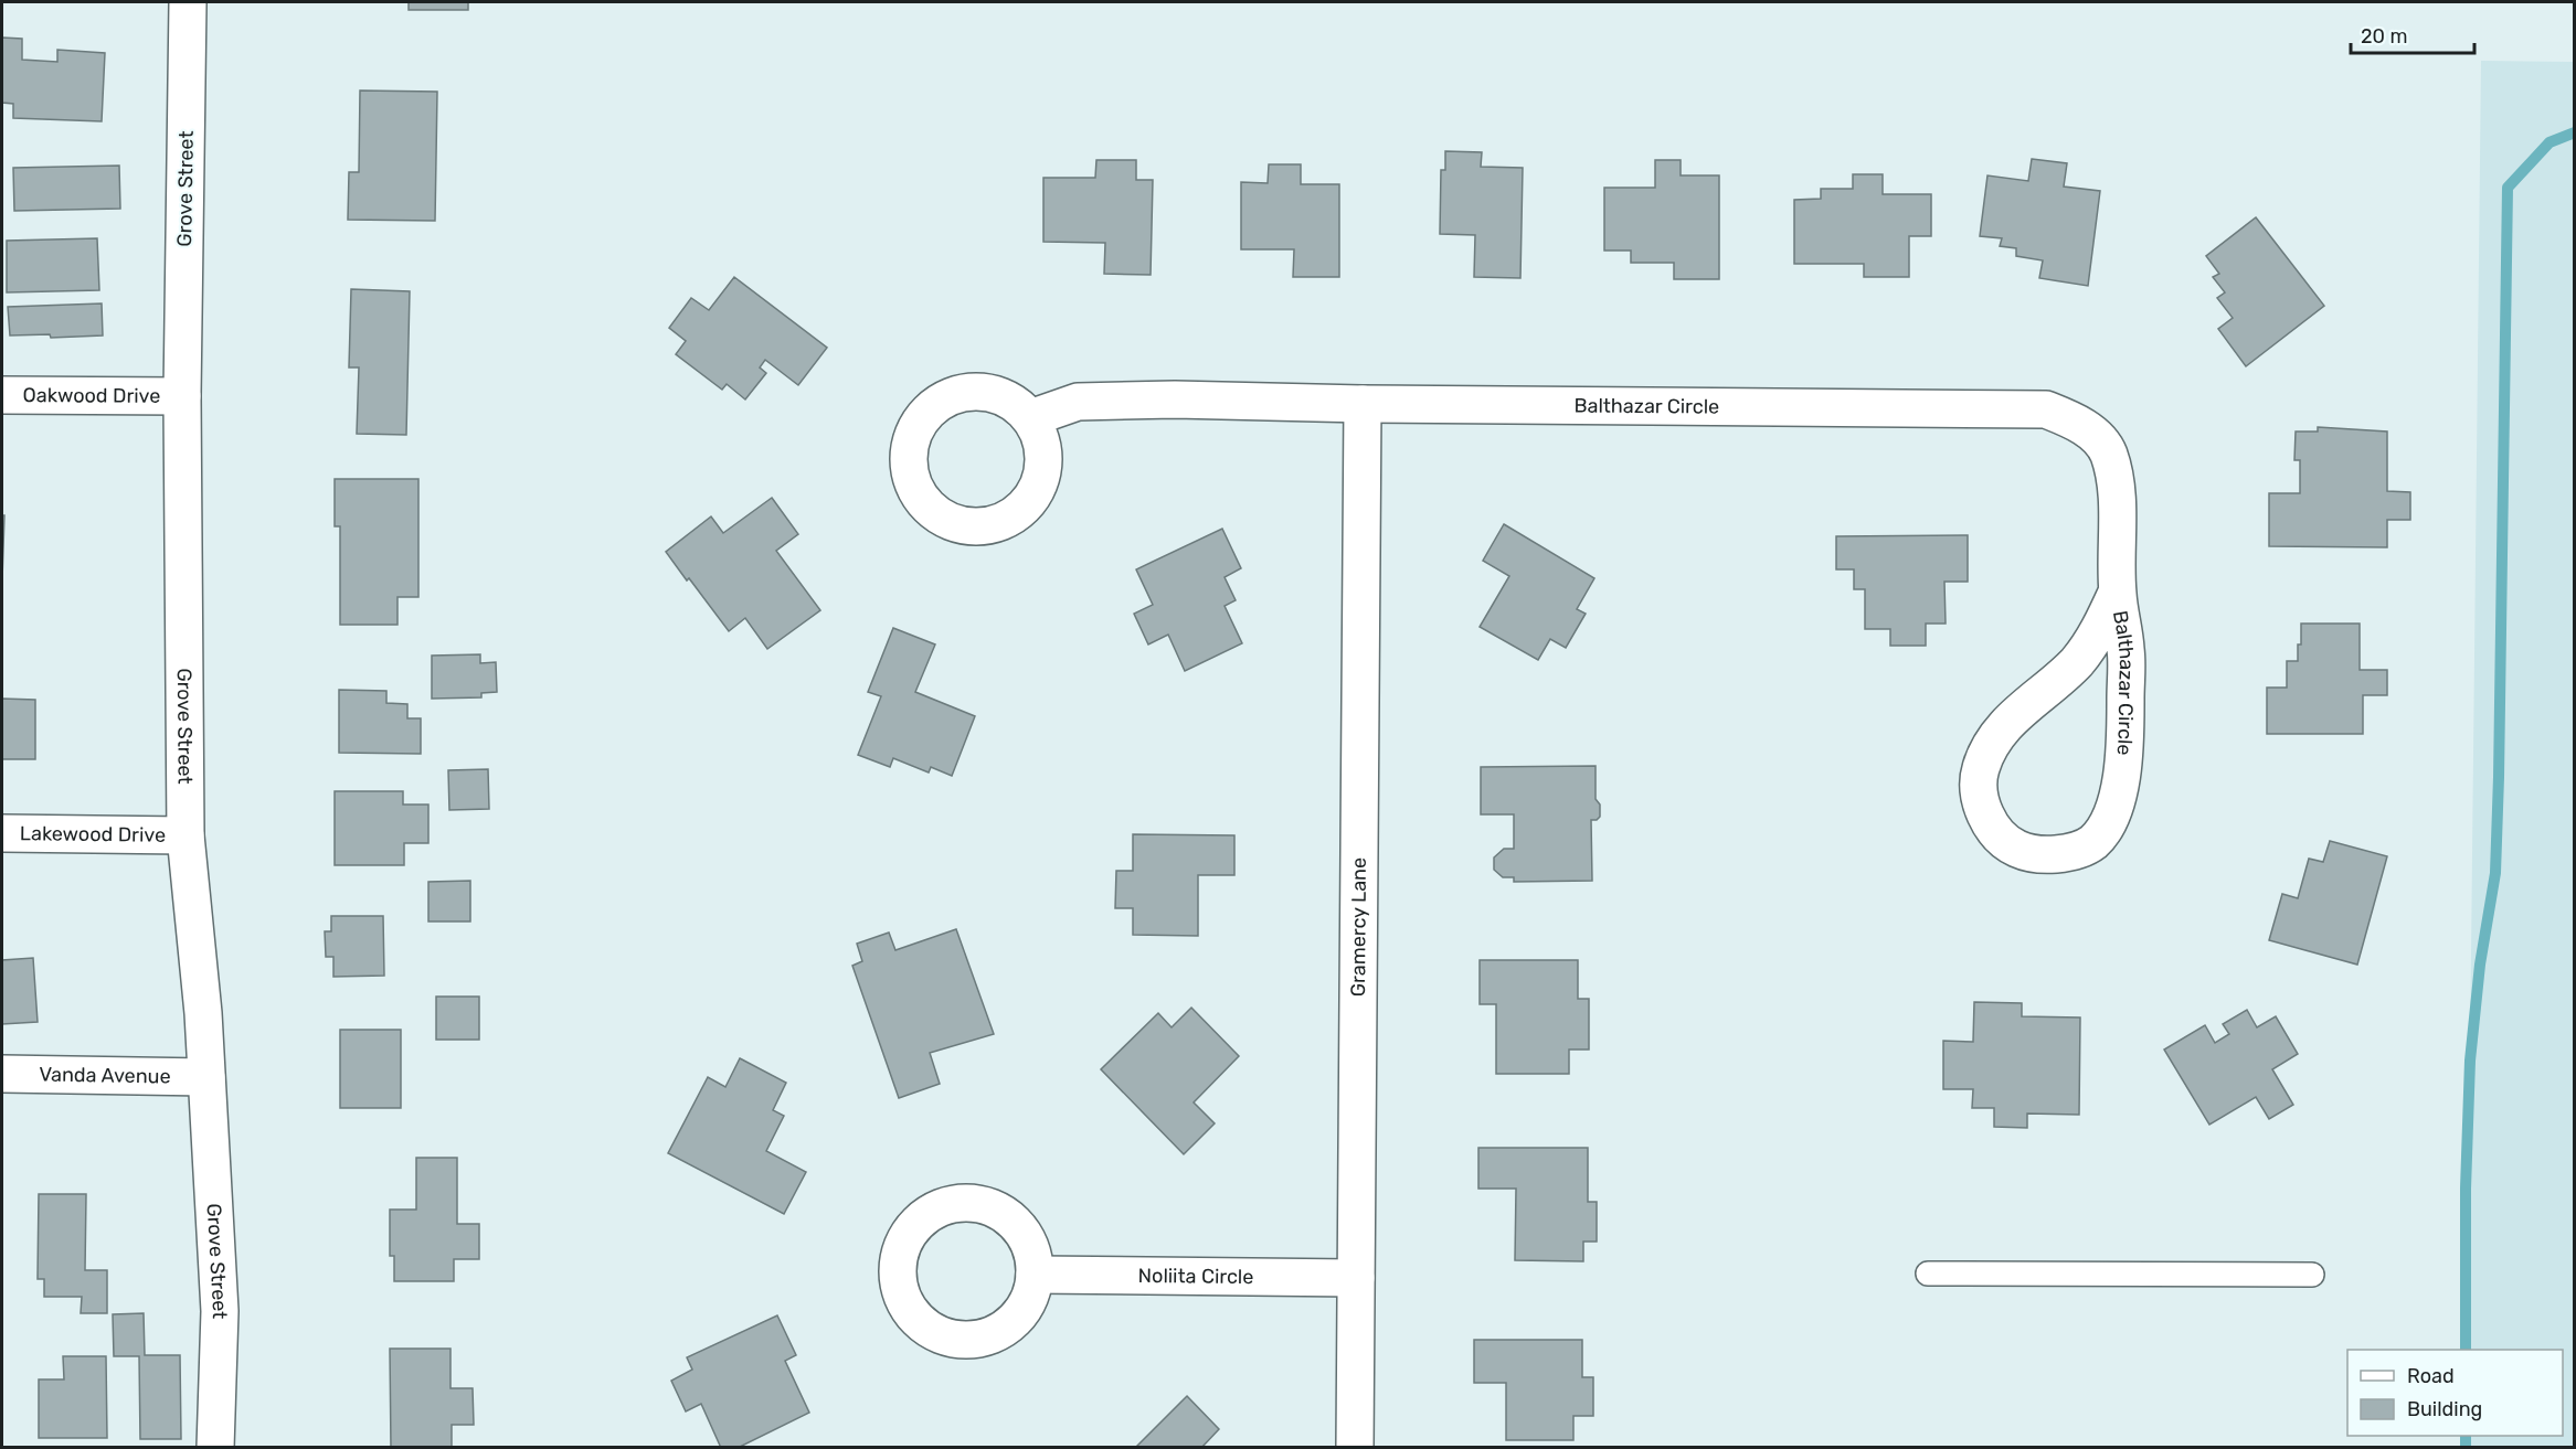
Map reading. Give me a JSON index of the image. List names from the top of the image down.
{
  "streets": {
    "street": [
      "Grove Street",
      "Oakwood Drive",
      "Balthazar Circle",
      "Lakewood Drive",
      "Gramercy Lane",
      "Vanda Avenue",
      "Noliita Circle"
    ]
  },
  "crossings": [
    ["Grove Street", "Oakwood Drive"],
    ["Grove Street", "Lakewood Drive"],
    ["Grove Street", "Vanda Avenue"],
    ["Balthazar Circle", "Gramercy Lane"],
    ["Gramercy Lane", "Noliita Circle"]
  ],
  "legend": ["Road", "Building"],
  "scale_bar": "20 m"
}
